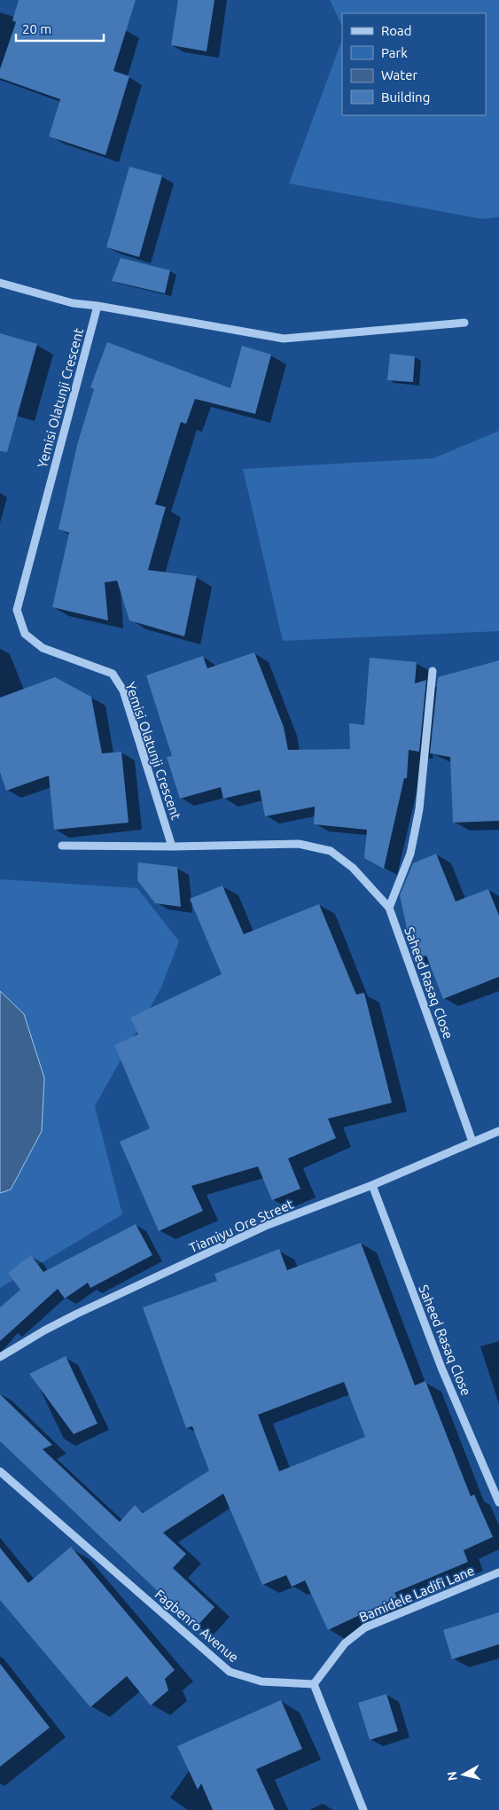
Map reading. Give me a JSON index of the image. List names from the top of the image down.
{
  "streets": {
    "street": [
      "Yemisi Olatunji Crescent",
      "Saheed Rasaq Close",
      "Tiamiyu Ore Street",
      "Bamidele Ladifi Lane",
      "Fagbenro Avenue"
    ]
  },
  "crossings": [
    ["Saheed Rasaq Close", "Tiamiyu Ore Street"],
    ["Bamidele Ladifi Lane", "Fagbenro Avenue"]
  ],
  "legend": [
    "Road",
    "Park",
    "Water",
    "Building"
  ],
  "scale_bar": "20 m",
  "north": "left"
}
